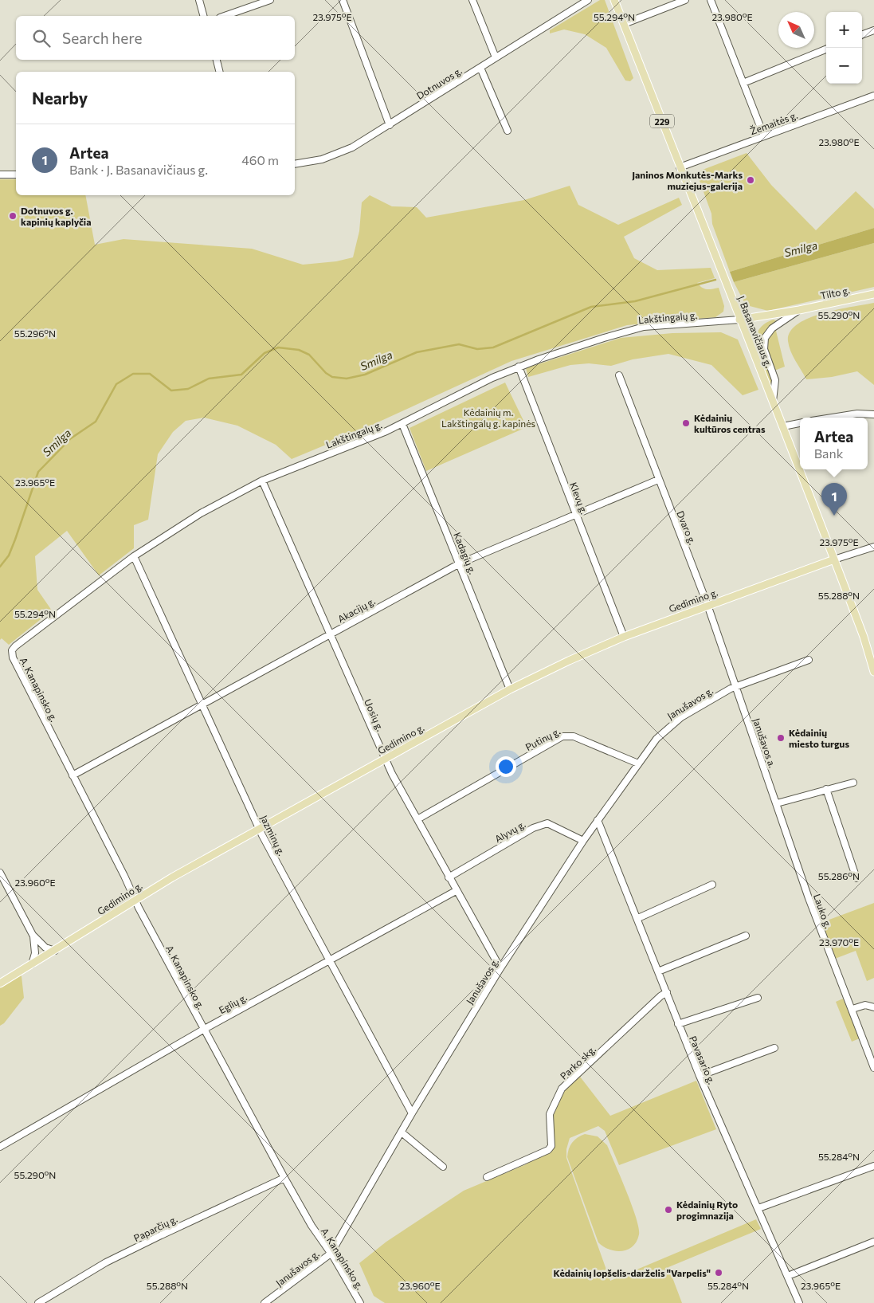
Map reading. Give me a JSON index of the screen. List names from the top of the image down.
{
  "streets": {
    "main road": [
      "229",
      "Tilto g.",
      "J. Basanavičiaus g.",
      "Gedimino g."
    ],
    "street": [
      "Dotnuvos g.",
      "Žemaitės g.",
      "Lakštingalų g.",
      "Klevų g.",
      "Dvaro g.",
      "Kadagių g.",
      "Akacijų g.",
      "A. Kanapinsko g.",
      "Janušavos g.",
      "Uosių g.",
      "Putinų g.",
      "Janušavos a.",
      "Alyvų g.",
      "Jazminų g.",
      "Lauko g.",
      "Eglių g.",
      "Pavasario g.",
      "Parko skg.",
      "Paparčių g."
    ]
  },
  "crossings": [
    ["Žemaitės g.", "J. Basanavičiaus g."],
    ["Tilto g.", "Lakštingalų g."],
    ["Tilto g.", "J. Basanavičiaus g."],
    ["Lakštingalų g.", "J. Basanavičiaus g."],
    ["Lakštingalų g.", "Klevų g."],
    ["Lakštingalų g.", "Kadagių g."],
    ["Lakštingalų g.", "A. Kanapinsko g."],
    ["Lakštingalų g.", "Uosių g."],
    ["Lakštingalų g.", "Jazminų g."],
    ["J. Basanavičiaus g.", "Gedimino g."],
    ["Klevų g.", "Gedimino g."],
    ["Klevų g.", "Akacijų g."],
    ["Dvaro g.", "Gedimino g."],
    ["Dvaro g.", "Akacijų g."],
    ["Dvaro g.", "Janušavos g."],
    ["Dvaro g.", "Janušavos a."],
    ["Kadagių g.", "Gedimino g."],
    ["Kadagių g.", "Akacijų g."],
    ["Gedimino g.", "A. Kanapinsko g."],
    ["Gedimino g.", "Uosių g."],
    ["Gedimino g.", "Jazminų g."],
    ["Akacijų g.", "A. Kanapinsko g."],
    ["Akacijų g.", "Uosių g."],
    ["Akacijų g.", "Jazminų g."],
    ["A. Kanapinsko g.", "Janušavos g."],
    ["A. Kanapinsko g.", "Eglių g."],
    ["A. Kanapinsko g.", "Paparčių g."],
    ["Janušavos g.", "Uosių g."],
    ["Janušavos g.", "Putinų g."],
    ["Janušavos g.", "Janušavos a."],
    ["Janušavos g.", "Alyvų g."],
    ["Janušavos g.", "Jazminų g."],
    ["Janušavos g.", "Pavasario g."],
    ["Uosių g.", "Putinų g."],
    ["Uosių g.", "Alyvų g."],
    ["Uosių g.", "Eglių g."],
    ["Janušavos a.", "Lauko g."],
    ["Jazminų g.", "Eglių g."],
    ["Pavasario g.", "Parko skg."]
  ],
  "water": ["Smilga"],
  "parks": ["Kėdainių m. Lakštingalų g. kapinės"],
  "places": [
    "Janinos Monkutės-Marks muziejus-galerija",
    "Dotnuvos g. kapinių kaplyčia",
    "Kėdainių kultūros centras",
    "Kėdainių miesto turgus",
    "Kėdainių Ryto progimnazija",
    "Kėdainių lopšelis-darželis \"Varpelis\""
  ],
  "north": "top left",
  "page": {
    "map_buttons": ["+", "−"],
    "search": "Search here",
    "heading": "Nearby",
    "list": [
      {
        "mark": "1",
        "name": "Artea",
        "note": "Bank · J. Basanavičiaus g.",
        "value": "460 m"
      }
    ],
    "popup": ["Artea", "Bank"],
    "pins": "1"
  },
  "coordinates": [
    "23.975°E",
    "55.294°N",
    "23.980°E",
    "55.290°N",
    "55.296°N",
    "23.965°E",
    "55.288°N",
    "55.286°N",
    "23.960°E",
    "23.970°E",
    "55.284°N"
  ]
}
